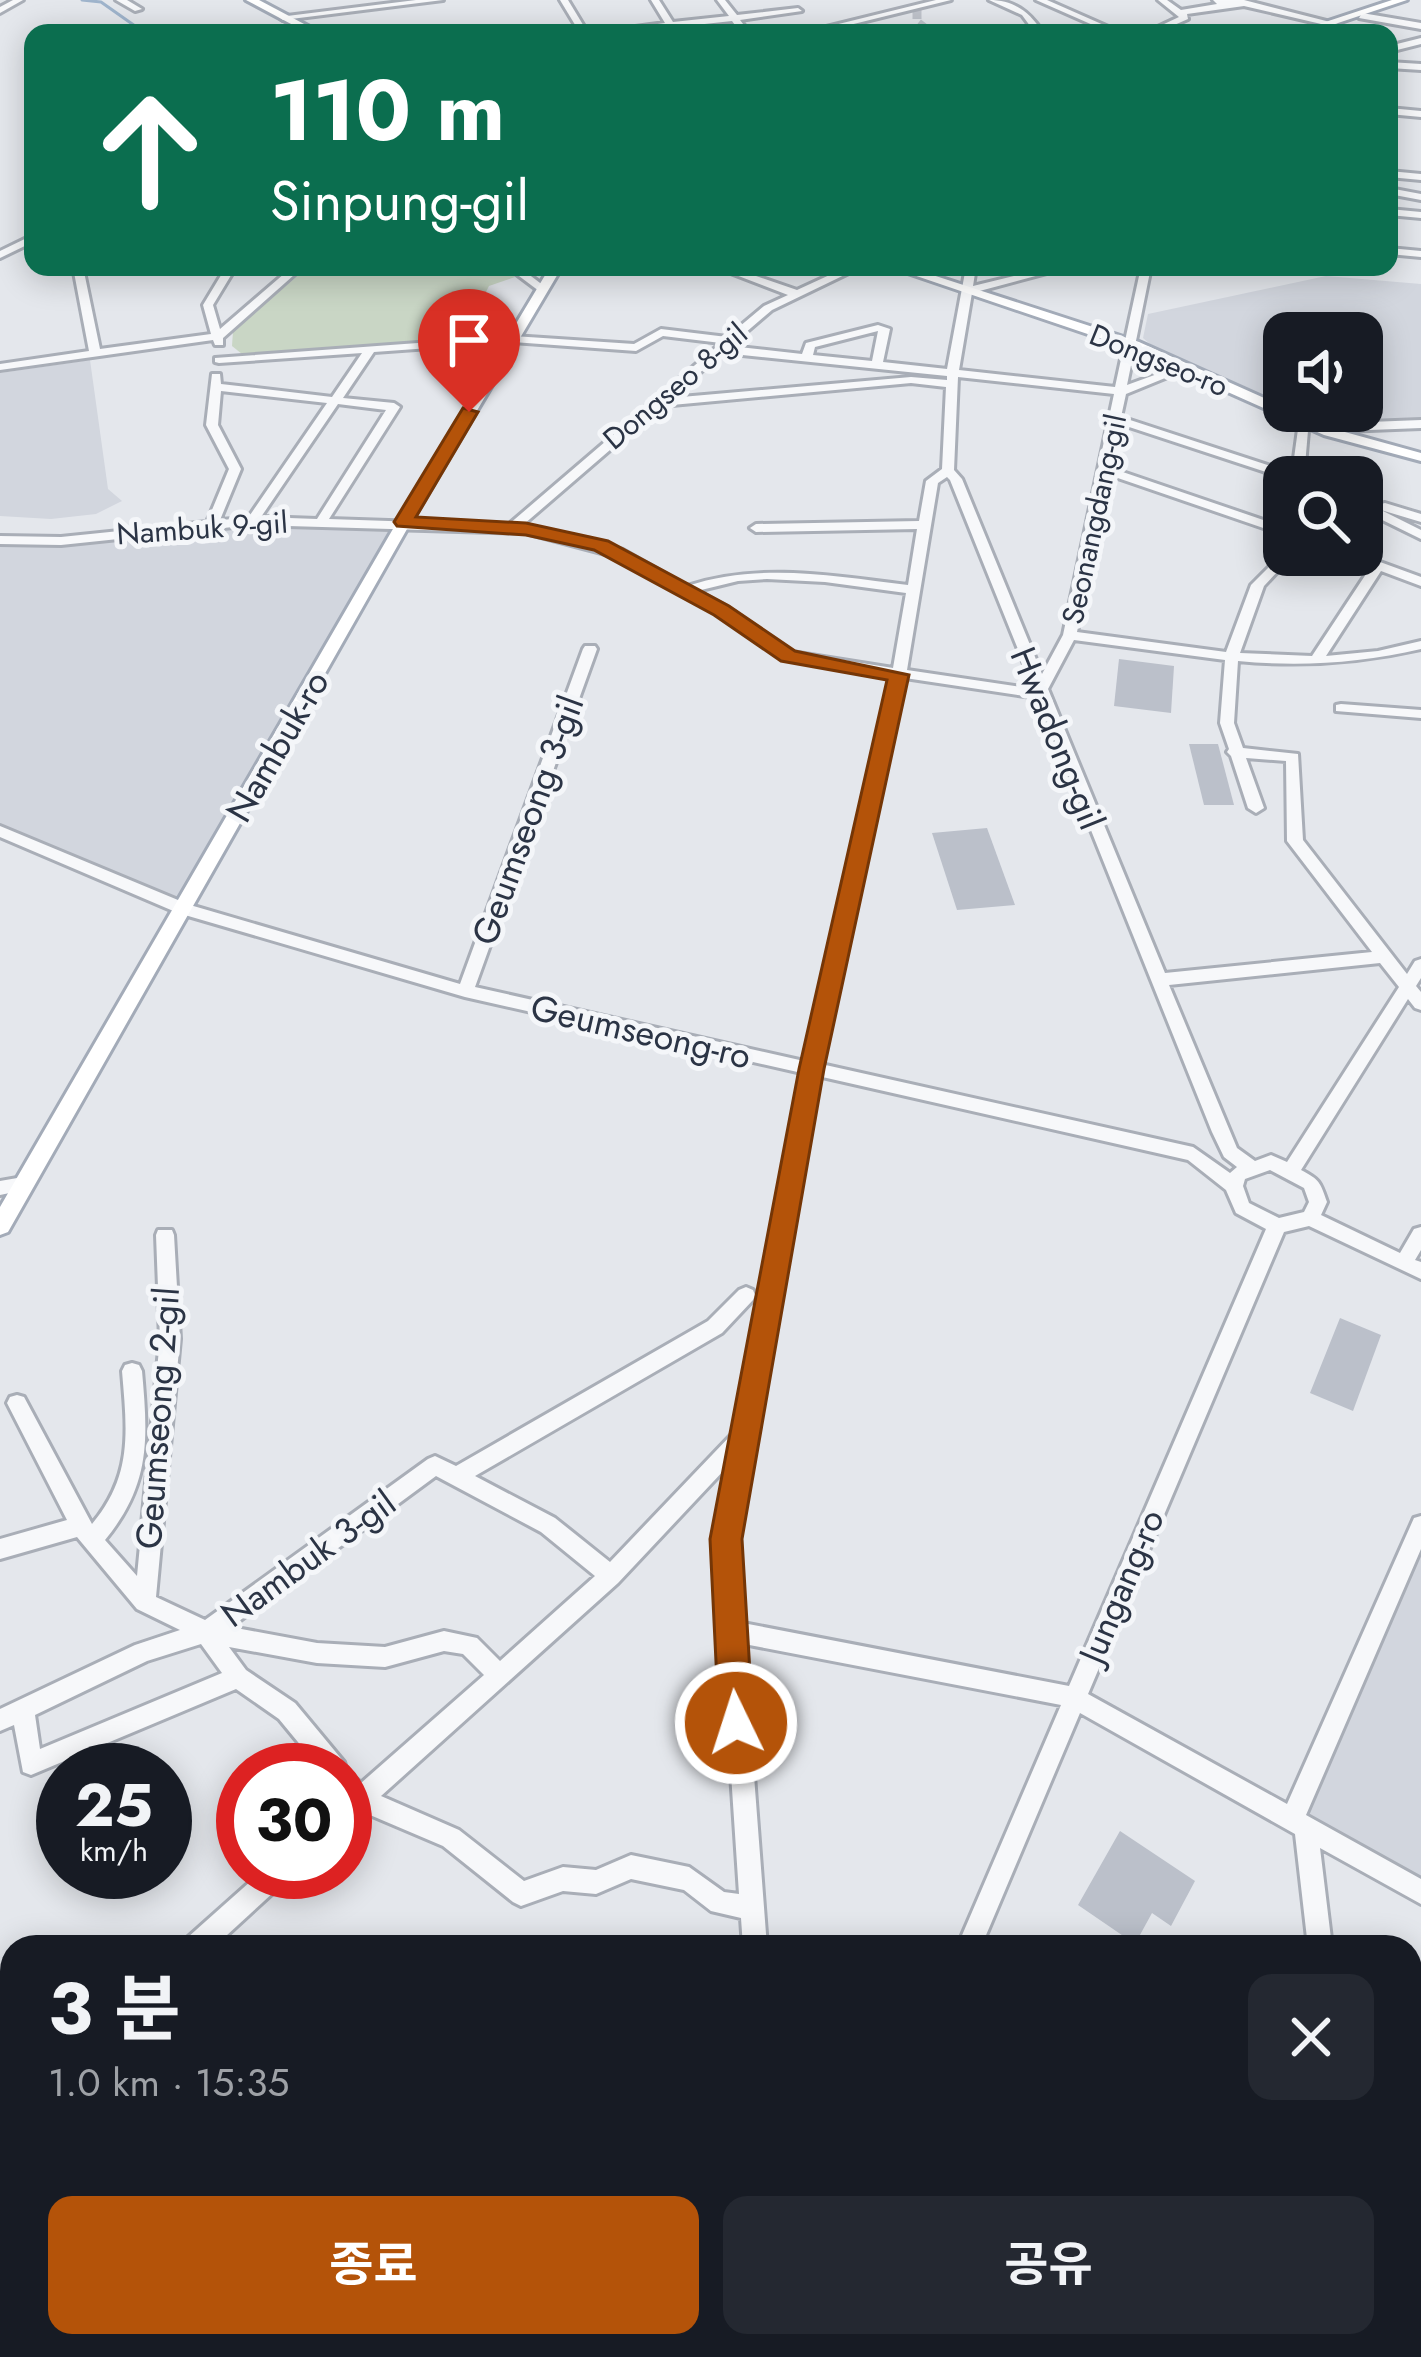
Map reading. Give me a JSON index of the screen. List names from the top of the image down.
{
  "streets": {
    "main road": ["Dongseo-ro", "Nambuk-ro"],
    "street": [
      "Dongseo 8-gil",
      "Seonangdang-gil",
      "Nambuk 9-gil",
      "Hwadong-gil",
      "Geumseong 3-gil",
      "Geumseong-ro",
      "Geumseong 2-gil",
      "Nambuk 3-gil",
      "Jungang-ro"
    ]
  },
  "crossings": [
    ["Dongseo-ro", "Seonangdang-gil"],
    ["Dongseo-ro", "Hwadong-gil"],
    ["Dongseo 8-gil", "Nambuk 9-gil"],
    ["Seonangdang-gil", "Nambuk 9-gil"],
    ["Seonangdang-gil", "Hwadong-gil"],
    ["Nambuk 9-gil", "Hwadong-gil"],
    ["Nambuk 9-gil", "Nambuk-ro"],
    ["Hwadong-gil", "Geumseong-ro"],
    ["Hwadong-gil", "Jungang-ro"],
    ["Nambuk-ro", "Geumseong-ro"],
    ["Geumseong 3-gil", "Geumseong-ro"],
    ["Geumseong-ro", "Jungang-ro"]
  ],
  "page": {
    "turn": ["110 m", "Sinpung-gil"],
    "speed": "25 km/h",
    "limit": "30",
    "heading": ["3 분", "1.0 km · 15:35"],
    "buttons": ["종료", "공유"]
  }
}
